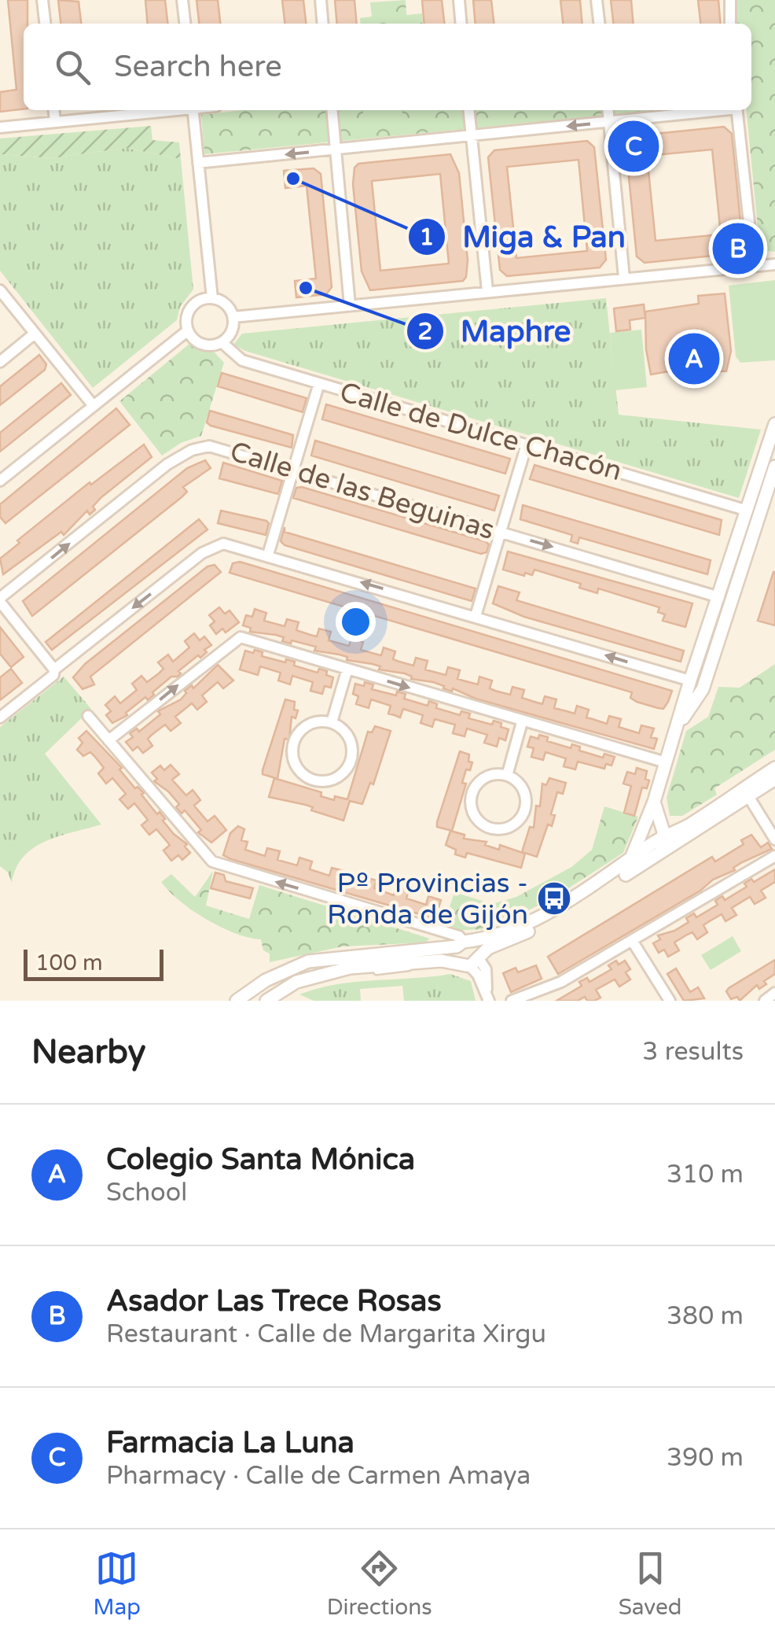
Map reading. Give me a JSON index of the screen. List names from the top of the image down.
{
  "streets": {
    "street": ["Calle de Dulce Chacón", "Calle de las Beguinas"]
  },
  "places": {
    "other": ["Miga & Pan", "Maphre"],
    "bus stop": ["Pº Provincias - Ronda de Gijón"]
  },
  "scale_bar": "100 m",
  "page": {
    "search": "Search here",
    "pins": ["C", "B", "A"],
    "scale": "100 m",
    "heading": ["Nearby", "3 results"],
    "list": [
      {
        "mark": "A",
        "name": "Colegio Santa Mónica",
        "note": "School",
        "value": "310 m"
      },
      {
        "mark": "B",
        "name": "Asador Las Trece Rosas",
        "note": "Restaurant · Calle de Margarita Xirgu",
        "value": "380 m"
      },
      {
        "mark": "C",
        "name": "Farmacia La Luna",
        "note": "Pharmacy · Calle de Carmen Amaya",
        "value": "390 m"
      }
    ],
    "nav": ["Map", "Directions", "Saved"]
  }
}
